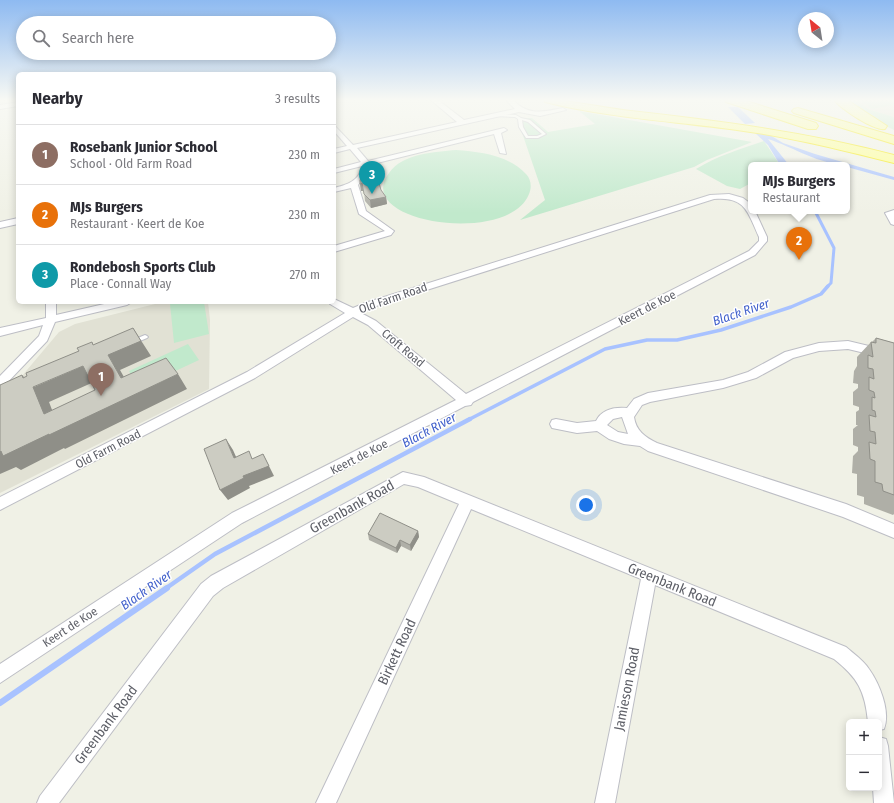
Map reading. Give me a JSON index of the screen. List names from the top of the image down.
{
  "streets": {
    "street": [
      "Old Farm Road",
      "Keert de Koe",
      "Croft Road",
      "Greenbank Road",
      "Birkett Road",
      "Jamieson Road"
    ]
  },
  "crossings": [
    ["Old Farm Road", "Croft Road"],
    ["Keert de Koe", "Croft Road"],
    ["Greenbank Road", "Birkett Road"],
    ["Greenbank Road", "Jamieson Road"]
  ],
  "water": ["Black River"],
  "north": "top left",
  "page": {
    "search": "Search here",
    "heading": ["Nearby", "3 results"],
    "list": [
      {
        "mark": "1",
        "name": "Rosebank Junior School",
        "note": "School · Old Farm Road",
        "value": "230 m"
      },
      {
        "mark": "2",
        "name": "MJs Burgers",
        "note": "Restaurant · Keert de Koe",
        "value": "230 m"
      },
      {
        "mark": "3",
        "name": "Rondebosh Sports Club",
        "note": "Place · Connall Way",
        "value": "270 m"
      }
    ],
    "pins": ["3", "2", "1"],
    "popup": ["MJs Burgers", "Restaurant"],
    "map_buttons": ["+", "−"]
  }
}
